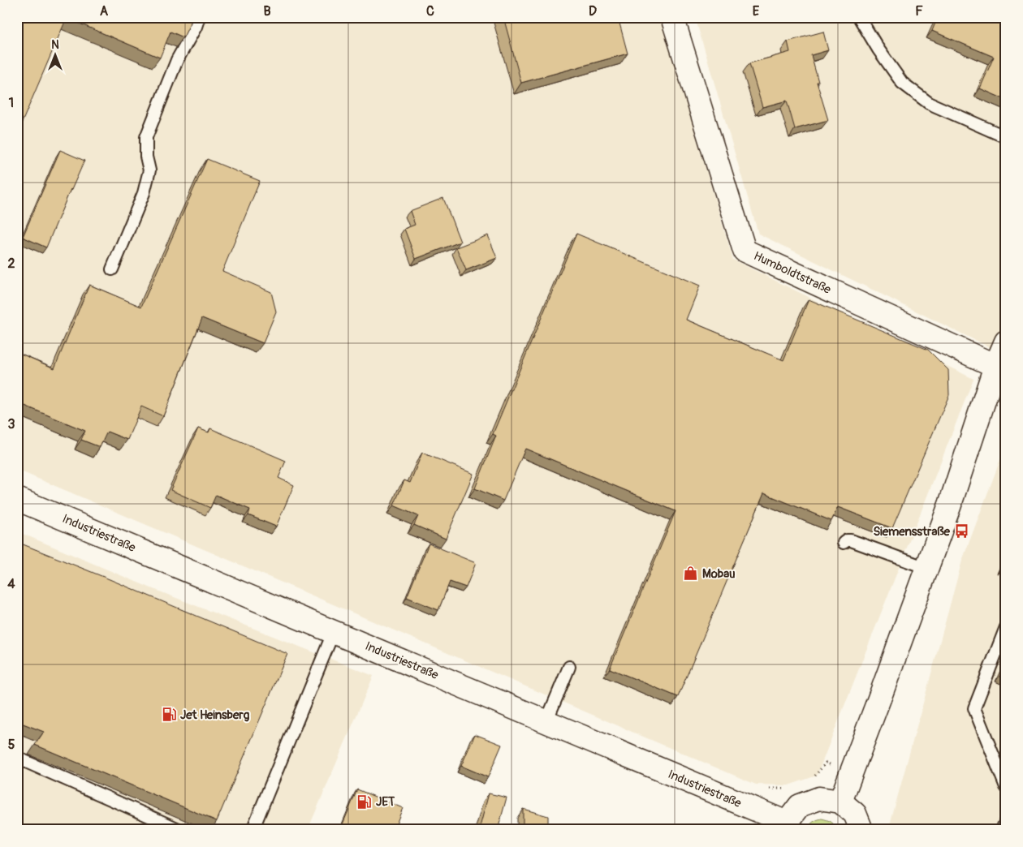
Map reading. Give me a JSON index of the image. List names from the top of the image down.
{
  "streets": {
    "street": ["Humboldtstraße", "Industriestraße"]
  },
  "places": {
    "bus stop": ["Siemensstraße"],
    "shop": ["Mobau"],
    "fuel station": ["Jet Heinsberg", "JET"]
  },
  "north": "top",
  "grid": {
    "columns": [
      "A",
      "B",
      "C",
      "D",
      "E",
      "F"
    ],
    "rows": [
      "1",
      "2",
      "3",
      "4",
      "5"
    ]
  }
}
